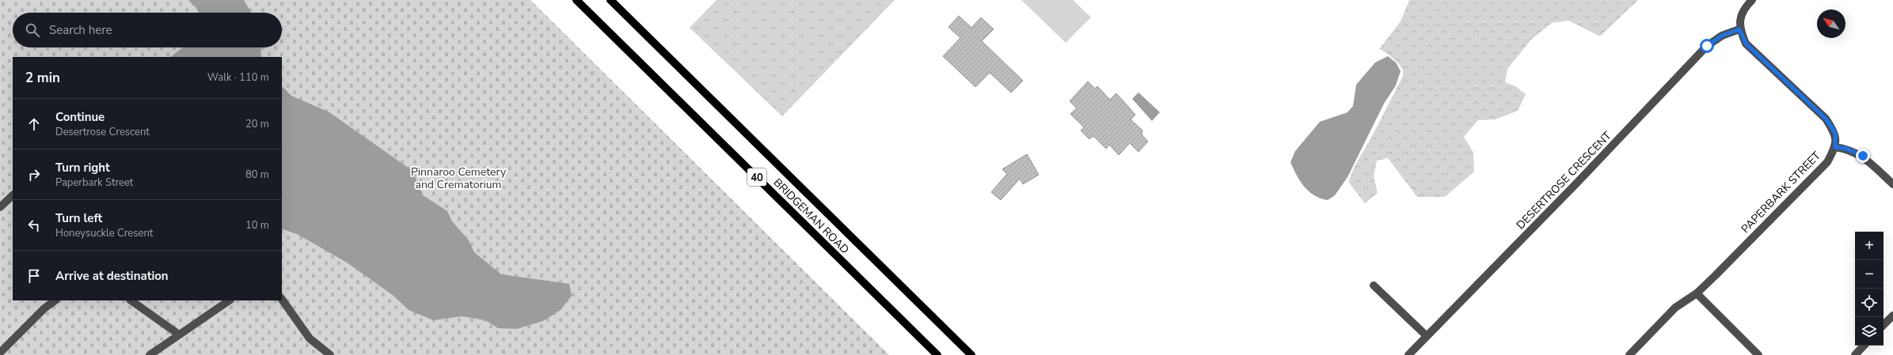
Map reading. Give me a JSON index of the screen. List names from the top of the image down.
{
  "streets": {
    "main road": ["40", "BRIDGEMAN ROAD"],
    "street": ["DESERTROSE CRESCENT", "PAPERBARK STREET"]
  },
  "crossings": [
    ["DESERTROSE CRESCENT", "PAPERBARK STREET"]
  ],
  "parks": ["Pinnaroo Cemetery and Crematorium"],
  "north": "top left",
  "page": {
    "search": "Search here",
    "heading": ["2 min", "Walk · 110 m"],
    "list": [
      ["Continue", "Desertrose Crescent", "20 m"],
      ["Turn right", "Paperbark Street", "80 m"],
      ["Turn left", "Honeysuckle Cresent", "10 m"],
      "Arrive at destination"
    ],
    "map_buttons": ["+", "−"]
  }
}
